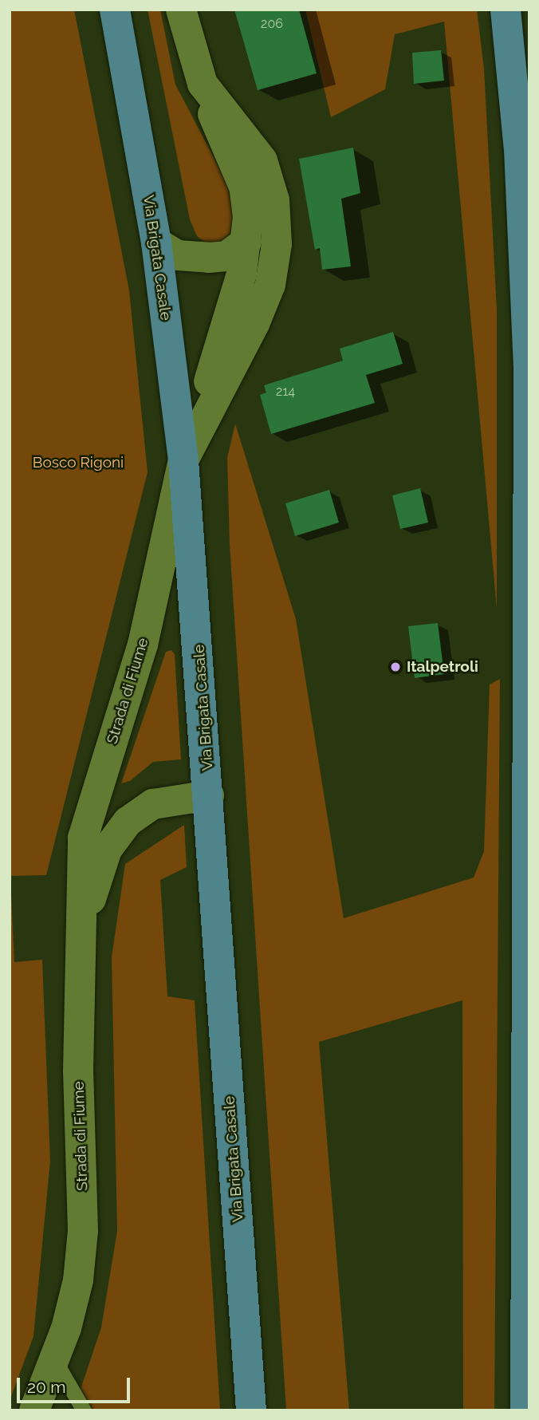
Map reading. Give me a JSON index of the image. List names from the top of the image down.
{
  "streets": {
    "main road": ["Via Brigata Casale", "Strada di Fiume"]
  },
  "crossings": [
    ["Via Brigata Casale", "Strada di Fiume"]
  ],
  "parks": ["Bosco Rigoni"],
  "places": ["Italpetroli"],
  "house_numbers": ["206", "214"],
  "scale_bar": "20 m"
}
